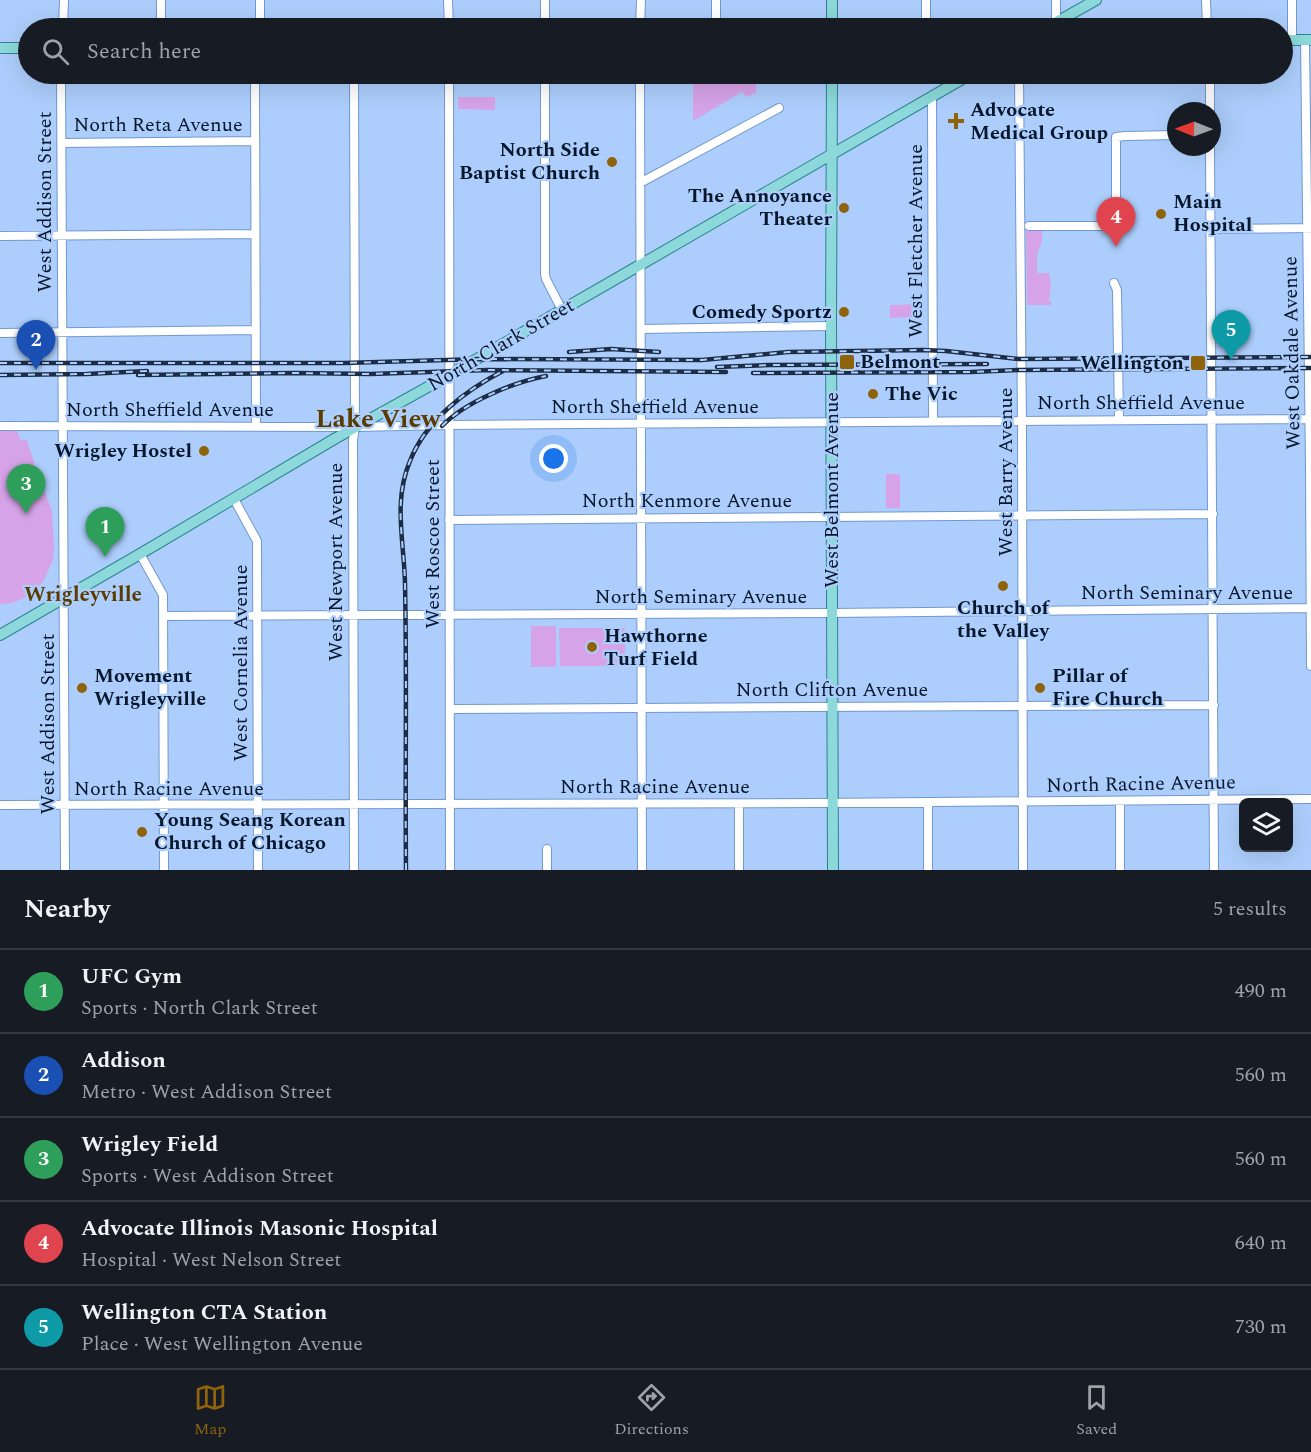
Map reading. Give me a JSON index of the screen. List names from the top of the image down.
{
  "streets": {
    "main road": ["North Clark Street", "West Belmont Avenue"],
    "street": [
      "North Reta Avenue",
      "West Addison Street",
      "West Fletcher Avenue",
      "West Oakdale Avenue",
      "North Sheffield Avenue",
      "West Barry Avenue",
      "North Kenmore Avenue",
      "West Roscoe Street",
      "West Newport Avenue",
      "North Seminary Avenue",
      "West Cornelia Avenue",
      "North Clifton Avenue",
      "North Racine Avenue"
    ]
  },
  "crossings": [
    ["North Reta Avenue", "West Addison Street"],
    ["West Addison Street", "North Clark Street"],
    ["West Addison Street", "North Sheffield Avenue"],
    ["West Addison Street", "North Racine Avenue"],
    ["West Fletcher Avenue", "North Clark Street"],
    ["West Fletcher Avenue", "North Sheffield Avenue"],
    ["North Clark Street", "North Sheffield Avenue"],
    ["North Clark Street", "West Belmont Avenue"],
    ["North Clark Street", "West Roscoe Street"],
    ["North Clark Street", "West Newport Avenue"],
    ["North Clark Street", "West Cornelia Avenue"],
    ["West Oakdale Avenue", "North Sheffield Avenue"],
    ["West Oakdale Avenue", "North Seminary Avenue"],
    ["North Sheffield Avenue", "West Barry Avenue"],
    ["North Sheffield Avenue", "West Belmont Avenue"],
    ["North Sheffield Avenue", "West Roscoe Street"],
    ["North Sheffield Avenue", "West Newport Avenue"],
    ["West Barry Avenue", "North Kenmore Avenue"],
    ["West Barry Avenue", "North Seminary Avenue"],
    ["West Barry Avenue", "North Clifton Avenue"],
    ["West Barry Avenue", "North Racine Avenue"],
    ["West Belmont Avenue", "North Kenmore Avenue"],
    ["West Belmont Avenue", "North Seminary Avenue"],
    ["West Belmont Avenue", "North Clifton Avenue"],
    ["West Belmont Avenue", "North Racine Avenue"],
    ["North Kenmore Avenue", "West Roscoe Street"],
    ["West Roscoe Street", "North Seminary Avenue"],
    ["West Roscoe Street", "North Clifton Avenue"],
    ["West Roscoe Street", "North Racine Avenue"],
    ["West Newport Avenue", "North Seminary Avenue"],
    ["West Newport Avenue", "North Racine Avenue"],
    ["North Seminary Avenue", "West Cornelia Avenue"],
    ["West Cornelia Avenue", "North Racine Avenue"]
  ],
  "districts": ["Lake View", "Wrigleyville"],
  "places": {
    "health": ["Advocate Medical Group"],
    "other": [
      "North Side Baptist Church",
      "The Annoyance Theater",
      "Main Hospital",
      "Comedy Sportz",
      "The Vic",
      "Wrigley Hostel",
      "Church of the Valley",
      "Hawthorne Turf Field",
      "Movement Wrigleyville",
      "Pillar of Fire Church",
      "Young Seang Korean Church of Chicago"
    ],
    "transit": ["Belmont", "Wellington"]
  },
  "north": "left",
  "page": {
    "search": "Search here",
    "pins": [
      "4",
      "5",
      "2",
      "3",
      "1"
    ],
    "heading": ["Nearby", "5 results"],
    "list": [
      {
        "mark": "1",
        "name": "UFC Gym",
        "note": "Sports · North Clark Street",
        "value": "490 m"
      },
      {
        "mark": "2",
        "name": "Addison",
        "note": "Metro · West Addison Street",
        "value": "560 m"
      },
      {
        "mark": "3",
        "name": "Wrigley Field",
        "note": "Sports · West Addison Street",
        "value": "560 m"
      },
      {
        "mark": "4",
        "name": "Advocate Illinois Masonic Hospital",
        "note": "Hospital · West Nelson Street",
        "value": "640 m"
      },
      {
        "mark": "5",
        "name": "Wellington CTA Station",
        "note": "Place · West Wellington Avenue",
        "value": "730 m"
      }
    ],
    "nav": ["Map", "Directions", "Saved"]
  }
}
